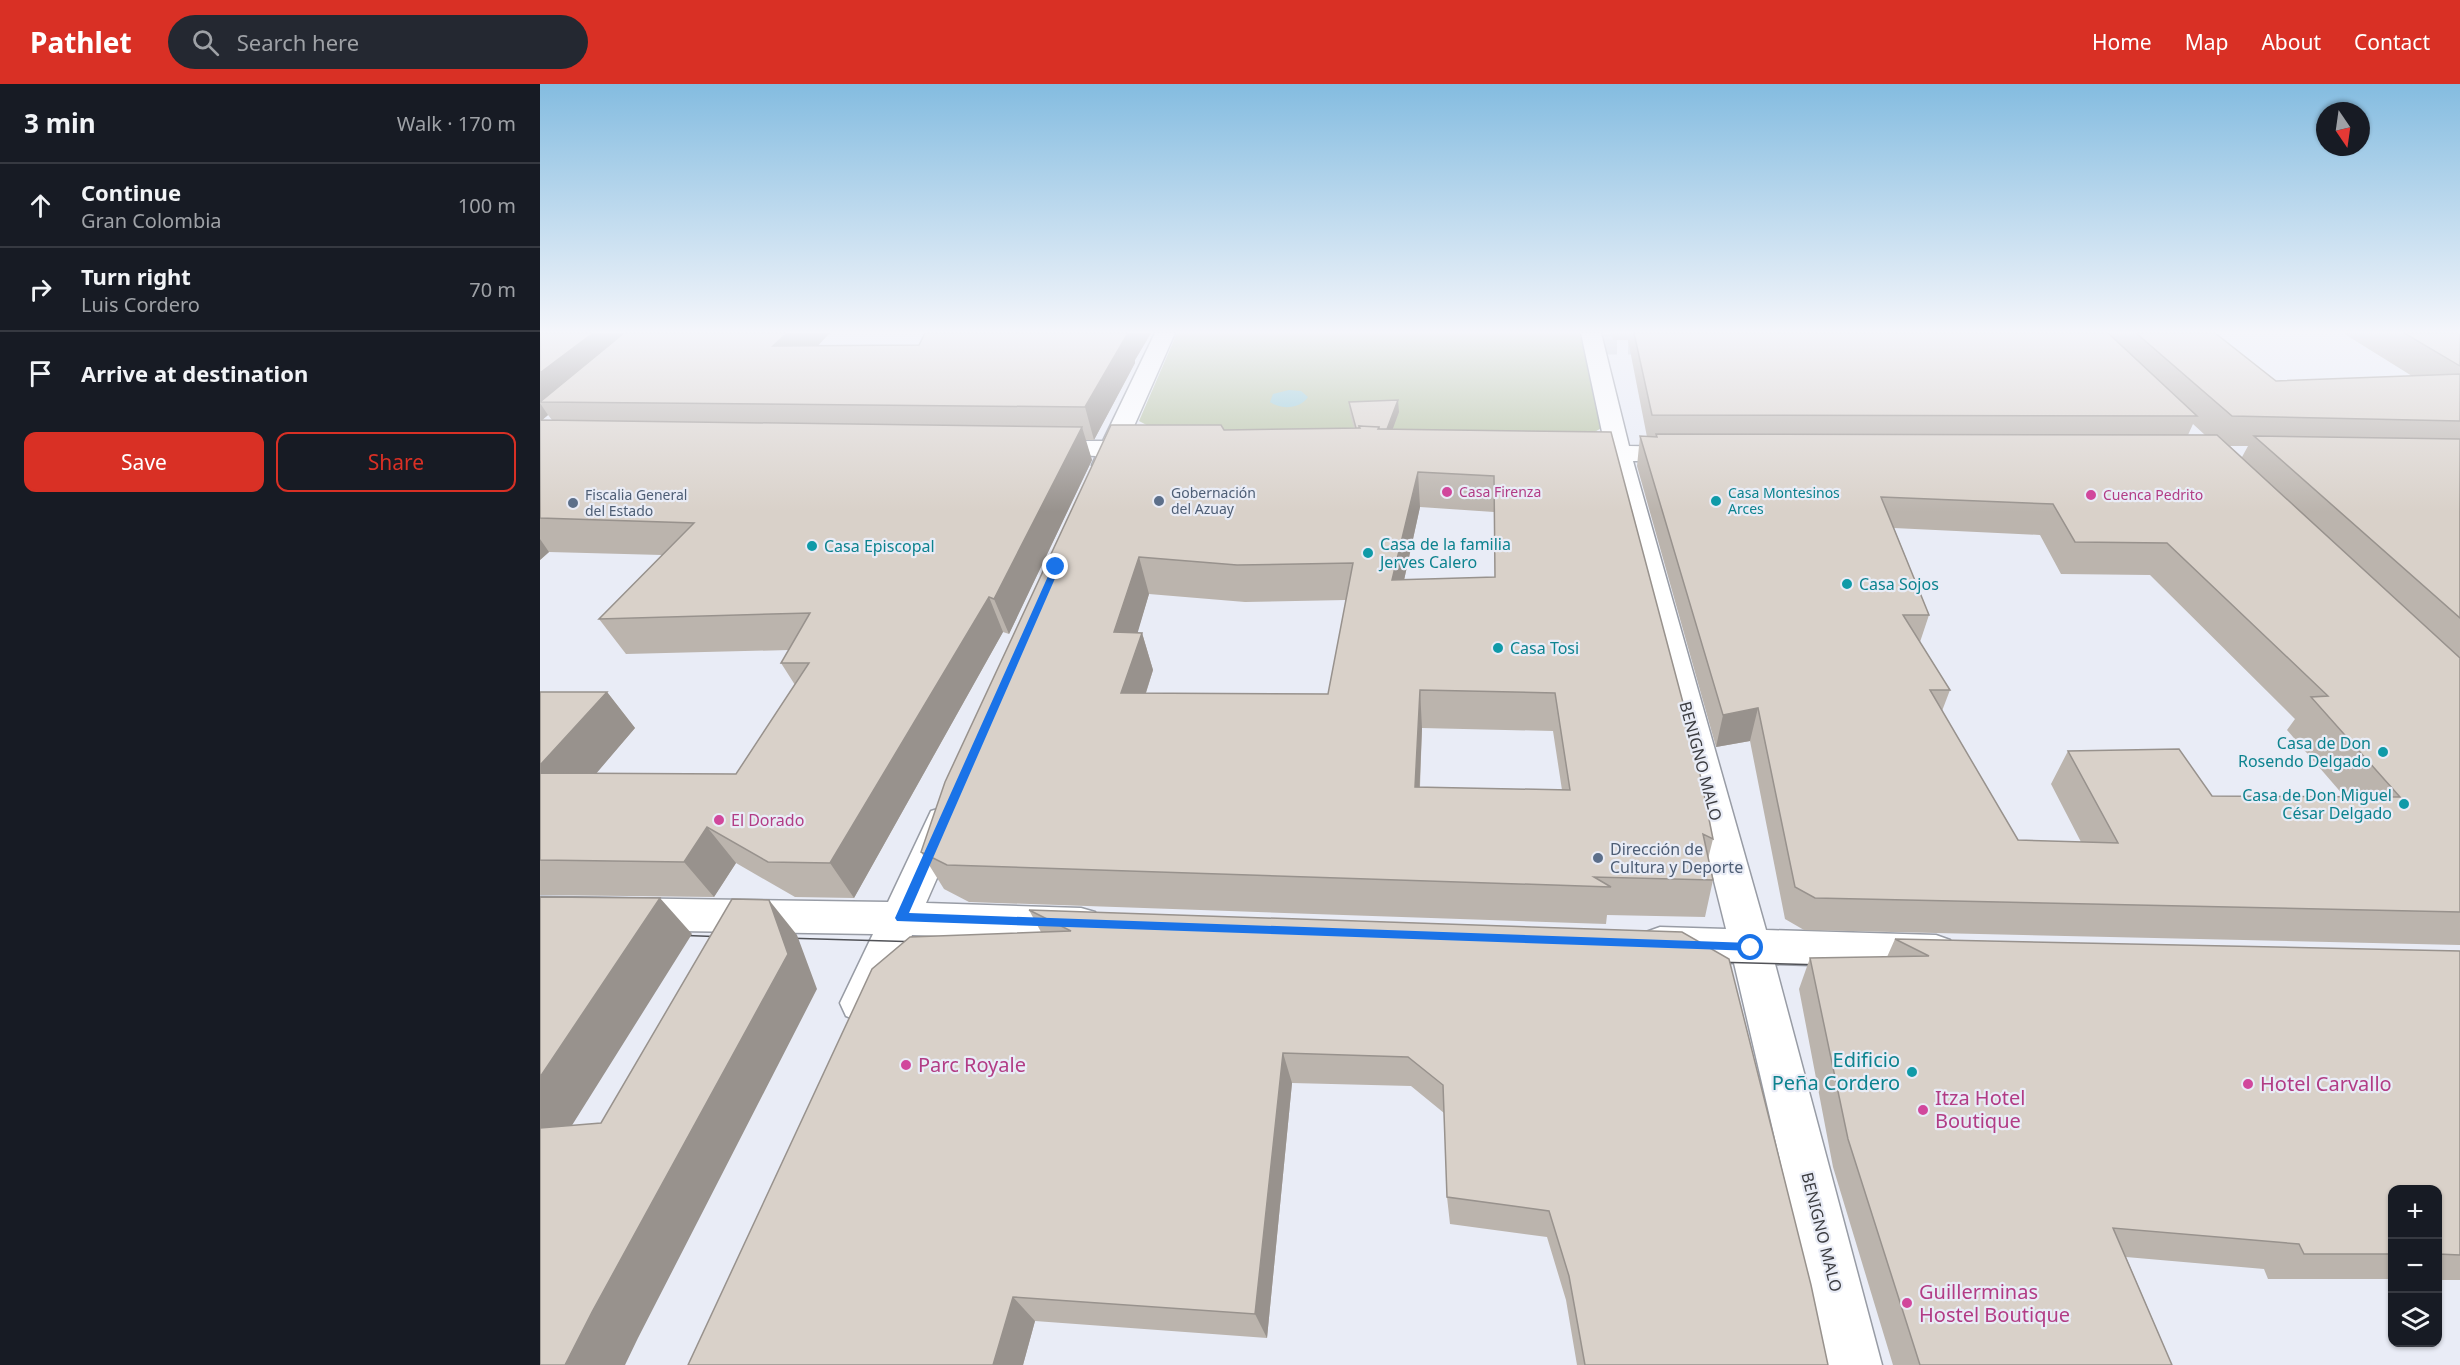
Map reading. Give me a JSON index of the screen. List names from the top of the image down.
{
  "streets": {
    "street": ["BENIGNO MALO"]
  },
  "places": [
    "Casa Firenza",
    "Cuenca Pedrito",
    "Gobernación del Azuay",
    "Casa Montesinos Arces",
    "Fiscalia General del Estado",
    "Casa Episcopal",
    "Casa de la familia Jerves Calero",
    "Casa Sojos",
    "Casa Tosi",
    "Casa de Don Rosendo Delgado",
    "Casa de Don Miguel César Delgado",
    "El Dorado",
    "Dirección de Cultura y Deporte",
    "Parc Royale",
    "Edificio Peña Cordero",
    "Hotel Carvallo",
    "Itza Hotel Boutique",
    "Guillerminas Hostel Boutique"
  ],
  "north": "bottom",
  "page": {
    "header": "Pathlet",
    "search": "Search here",
    "nav": [
      "Home",
      "Map",
      "About",
      "Contact"
    ],
    "heading": ["3 min", "Walk · 170 m"],
    "list": [
      ["Continue", "Gran Colombia", "100 m"],
      ["Turn right", "Luis Cordero", "70 m"],
      "Arrive at destination"
    ],
    "buttons": ["Save", "Share"],
    "map_buttons": ["+", "−"]
  }
}
